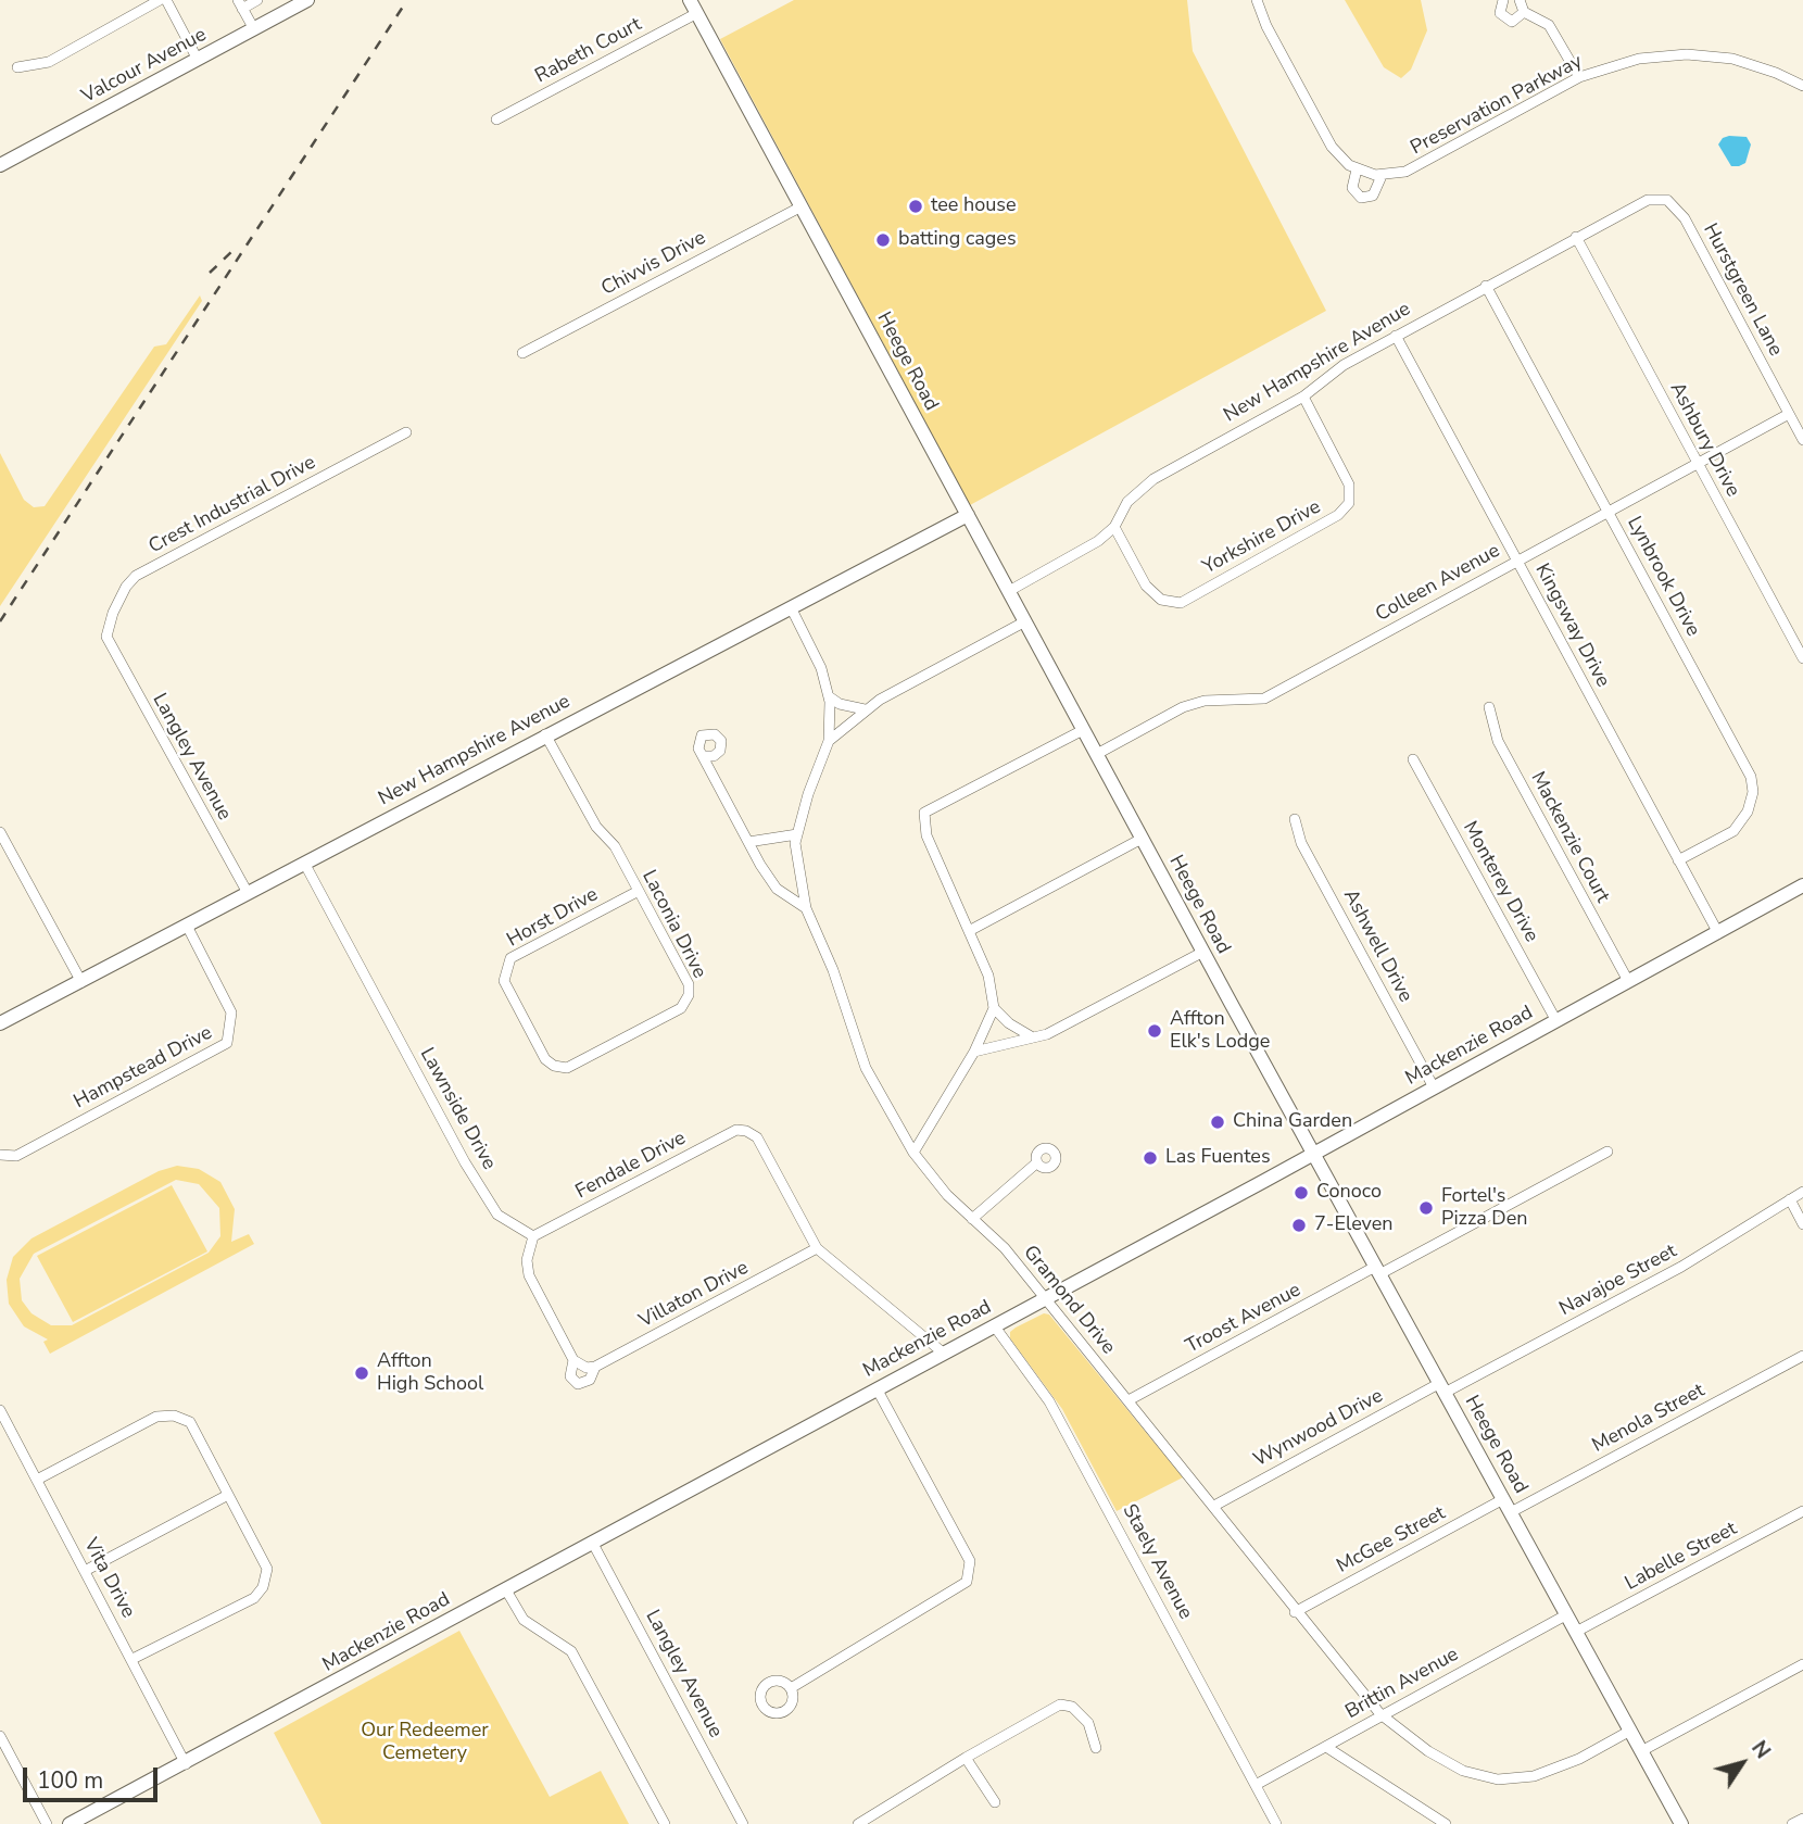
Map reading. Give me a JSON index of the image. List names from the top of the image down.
{
  "streets": {
    "street": [
      "Rabeth Court",
      "Valcour Avenue",
      "Preservation Parkway",
      "Chivvis Drive",
      "Hurstgreen Lane",
      "Heege Road",
      "New Hampshire Avenue",
      "Ashbury Drive",
      "Crest Industrial Drive",
      "Yorkshire Drive",
      "Lynbrook Drive",
      "Colleen Avenue",
      "Kingsway Drive",
      "Langley Avenue",
      "Mackenzie Court",
      "Monterey Drive",
      "Horst Drive",
      "Laconia Drive",
      "Ashwell Drive",
      "Mackenzie Road",
      "Hampstead Drive",
      "Lawnside Drive",
      "Fendale Drive",
      "Navajoe Street",
      "Villaton Drive",
      "Gramond Drive",
      "Troost Avenue",
      "Menola Street",
      "Wynwood Drive",
      "McGee Street",
      "Labelle Street",
      "Staely Avenue",
      "Vita Drive",
      "Brittin Avenue"
    ]
  },
  "crossings": [
    ["Rabeth Court", "Heege Road"],
    ["Chivvis Drive", "Heege Road"],
    ["Hurstgreen Lane", "New Hampshire Avenue"],
    ["Hurstgreen Lane", "Colleen Avenue"],
    ["Heege Road", "New Hampshire Avenue"],
    ["Heege Road", "Colleen Avenue"],
    ["Heege Road", "Mackenzie Road"],
    ["Heege Road", "Navajoe Street"],
    ["Heege Road", "Gramond Drive"],
    ["Heege Road", "Troost Avenue"],
    ["Heege Road", "Menola Street"],
    ["Heege Road", "Wynwood Drive"],
    ["Heege Road", "McGee Street"],
    ["Heege Road", "Labelle Street"],
    ["Heege Road", "Brittin Avenue"],
    ["New Hampshire Avenue", "Ashbury Drive"],
    ["New Hampshire Avenue", "Yorkshire Drive"],
    ["New Hampshire Avenue", "Lynbrook Drive"],
    ["New Hampshire Avenue", "Kingsway Drive"],
    ["New Hampshire Avenue", "Langley Avenue"],
    ["New Hampshire Avenue", "Laconia Drive"],
    ["New Hampshire Avenue", "Hampstead Drive"],
    ["New Hampshire Avenue", "Lawnside Drive"],
    ["New Hampshire Avenue", "Gramond Drive"],
    ["Ashbury Drive", "Colleen Avenue"],
    ["Crest Industrial Drive", "Langley Avenue"],
    ["Lynbrook Drive", "Colleen Avenue"],
    ["Lynbrook Drive", "Kingsway Drive"],
    ["Colleen Avenue", "Kingsway Drive"],
    ["Kingsway Drive", "Mackenzie Road"],
    ["Langley Avenue", "Mackenzie Road"],
    ["Mackenzie Court", "Mackenzie Road"],
    ["Monterey Drive", "Mackenzie Road"],
    ["Horst Drive", "Laconia Drive"],
    ["Ashwell Drive", "Mackenzie Road"],
    ["Mackenzie Road", "Gramond Drive"],
    ["Mackenzie Road", "Staely Avenue"],
    ["Mackenzie Road", "Vita Drive"],
    ["Lawnside Drive", "Fendale Drive"],
    ["Fendale Drive", "Villaton Drive"],
    ["Navajoe Street", "Wynwood Drive"],
    ["Gramond Drive", "Troost Avenue"],
    ["Gramond Drive", "Wynwood Drive"],
    ["Gramond Drive", "McGee Street"],
    ["Gramond Drive", "Brittin Avenue"],
    ["Staely Avenue", "Brittin Avenue"]
  ],
  "parks": ["Our Redeemer Cemetery"],
  "places": [
    "tee house",
    "batting cages",
    "Affton Elk's Lodge",
    "China Garden",
    "Las Fuentes",
    "Conoco",
    "Fortel's Pizza Den",
    "7-Eleven",
    "Affton High School"
  ],
  "scale_bar": "100 m",
  "north": "top right"
}
